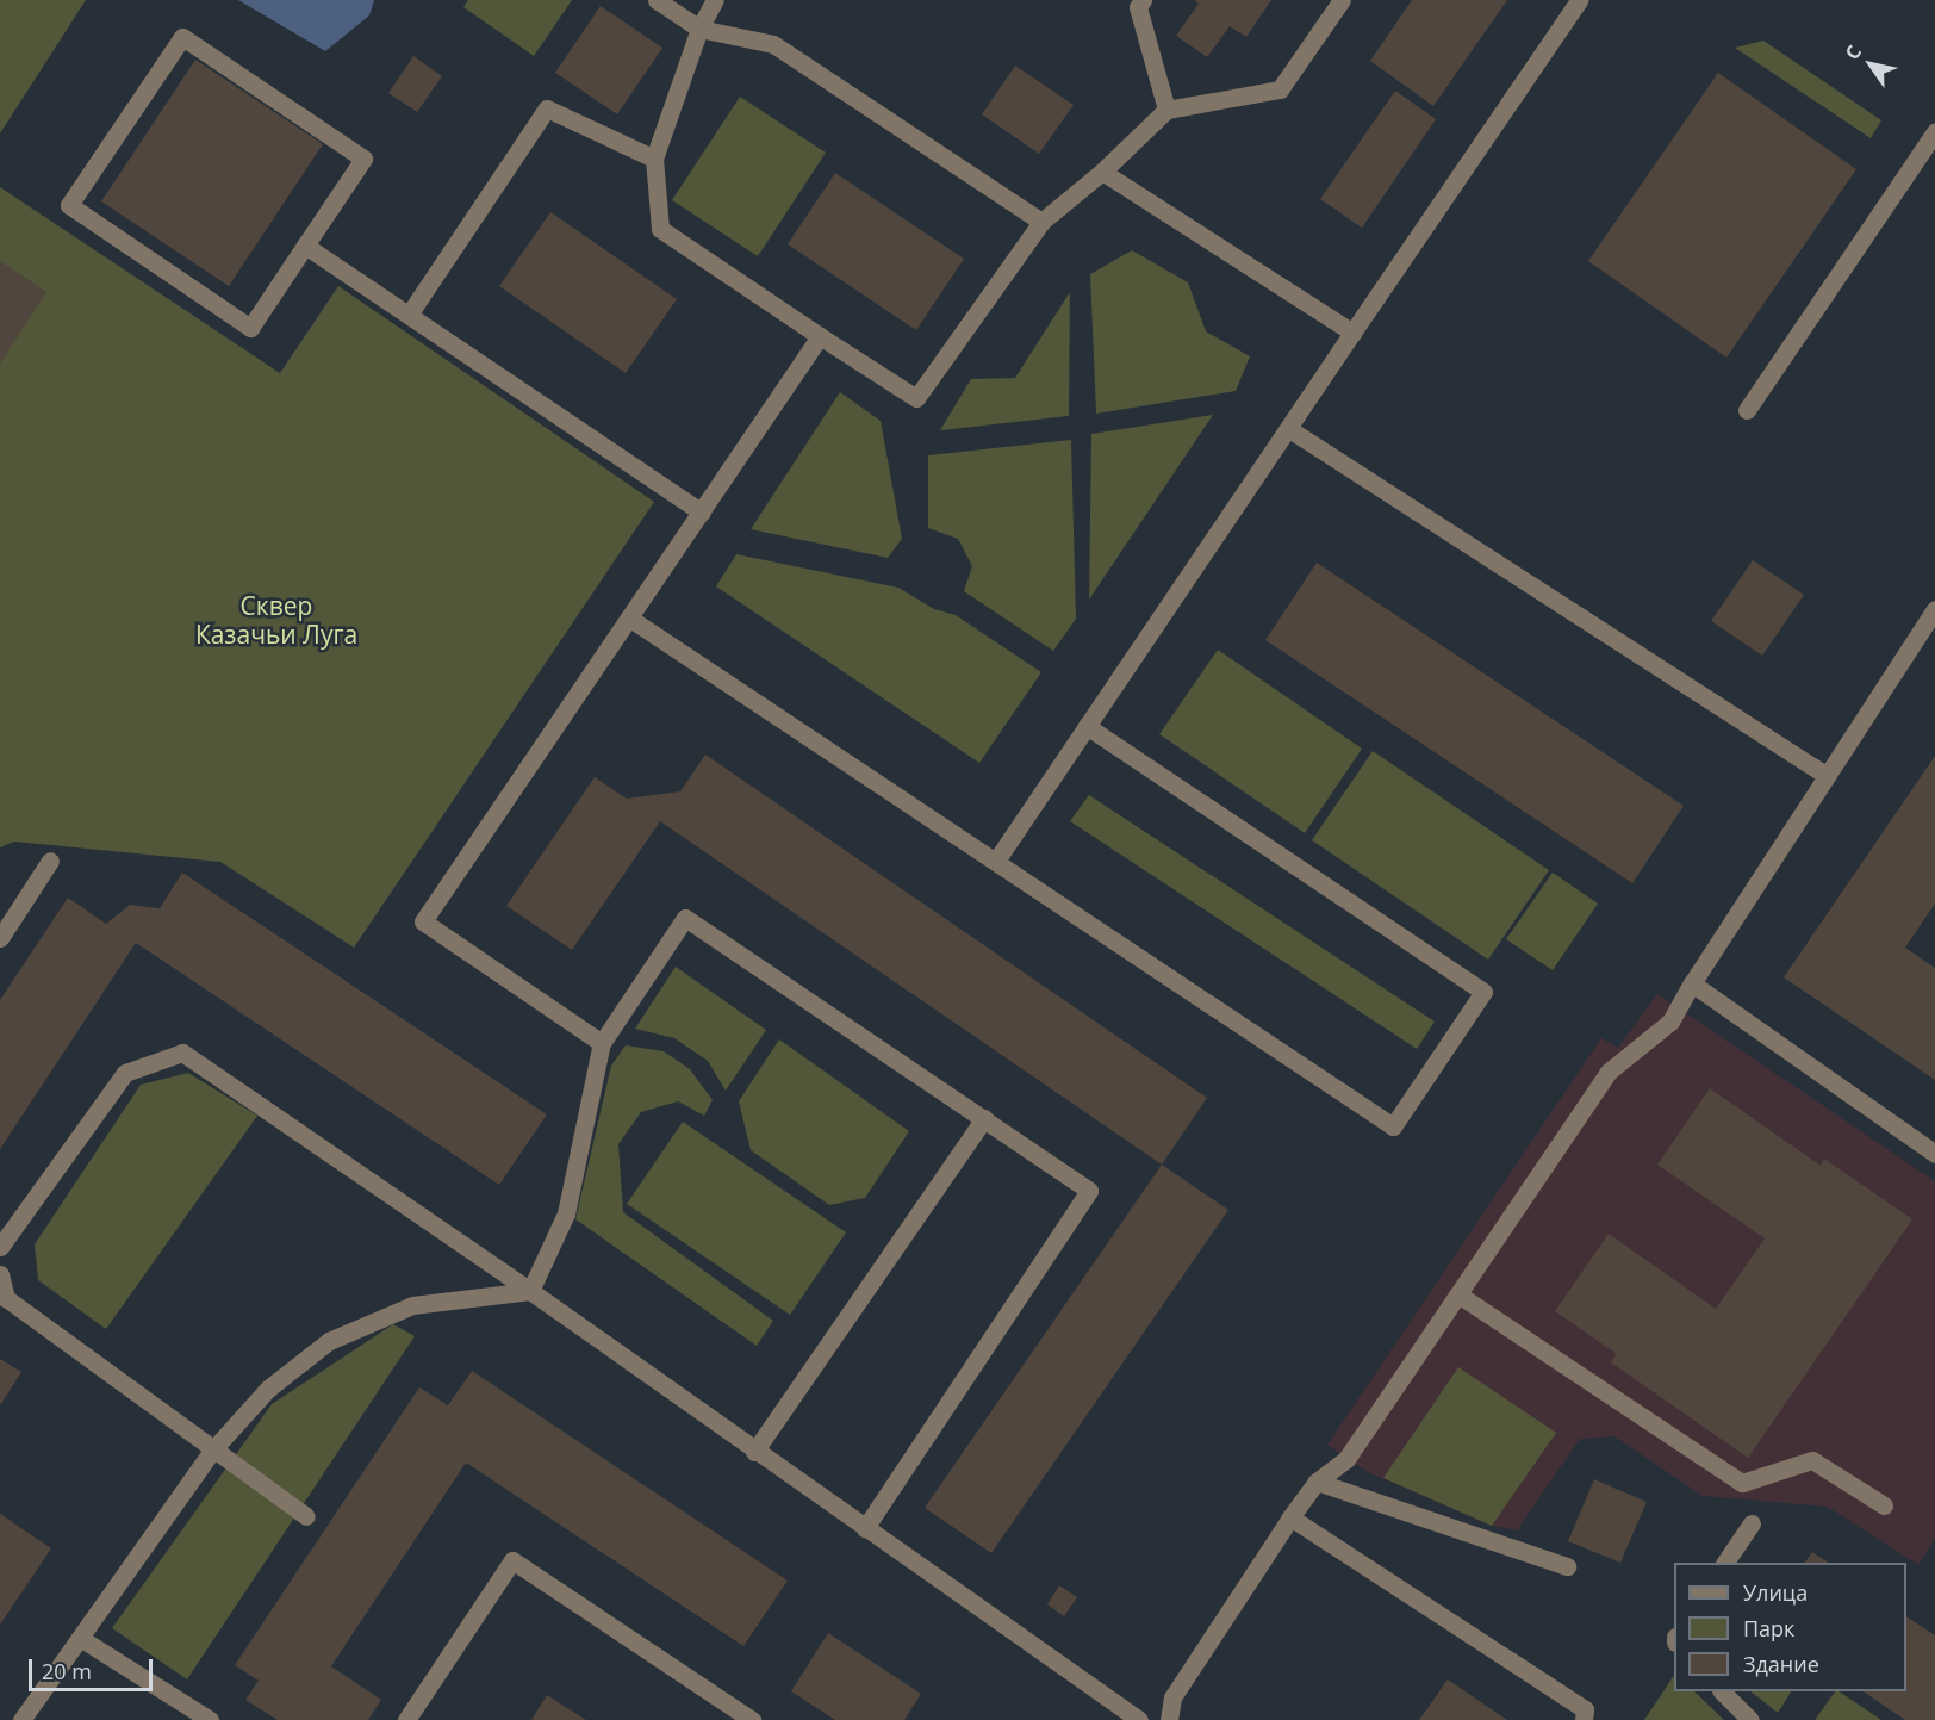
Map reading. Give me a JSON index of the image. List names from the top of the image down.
{
  "parks": ["Сквер Казачьи Луга"],
  "legend": ["Улица", "Парк", "Здание"],
  "scale_bar": "20 m",
  "north": "top left"
}
